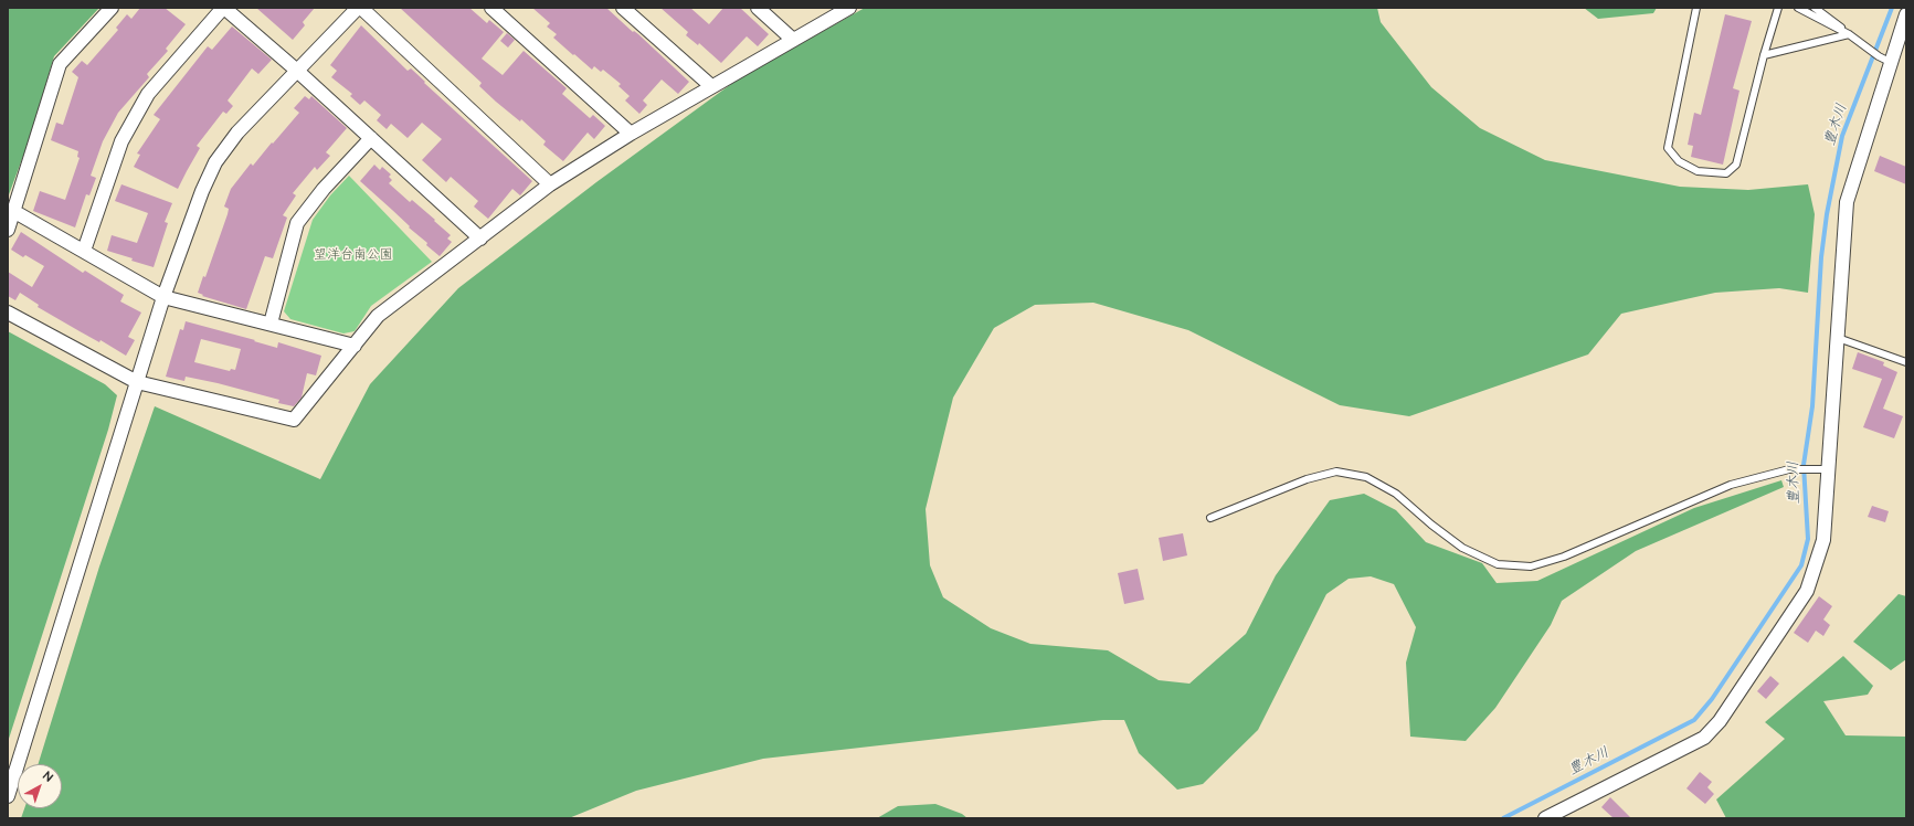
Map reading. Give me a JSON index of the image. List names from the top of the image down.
{
  "water": ["豊木川"],
  "parks": ["望洋台南公園"],
  "north": "top right"
}
